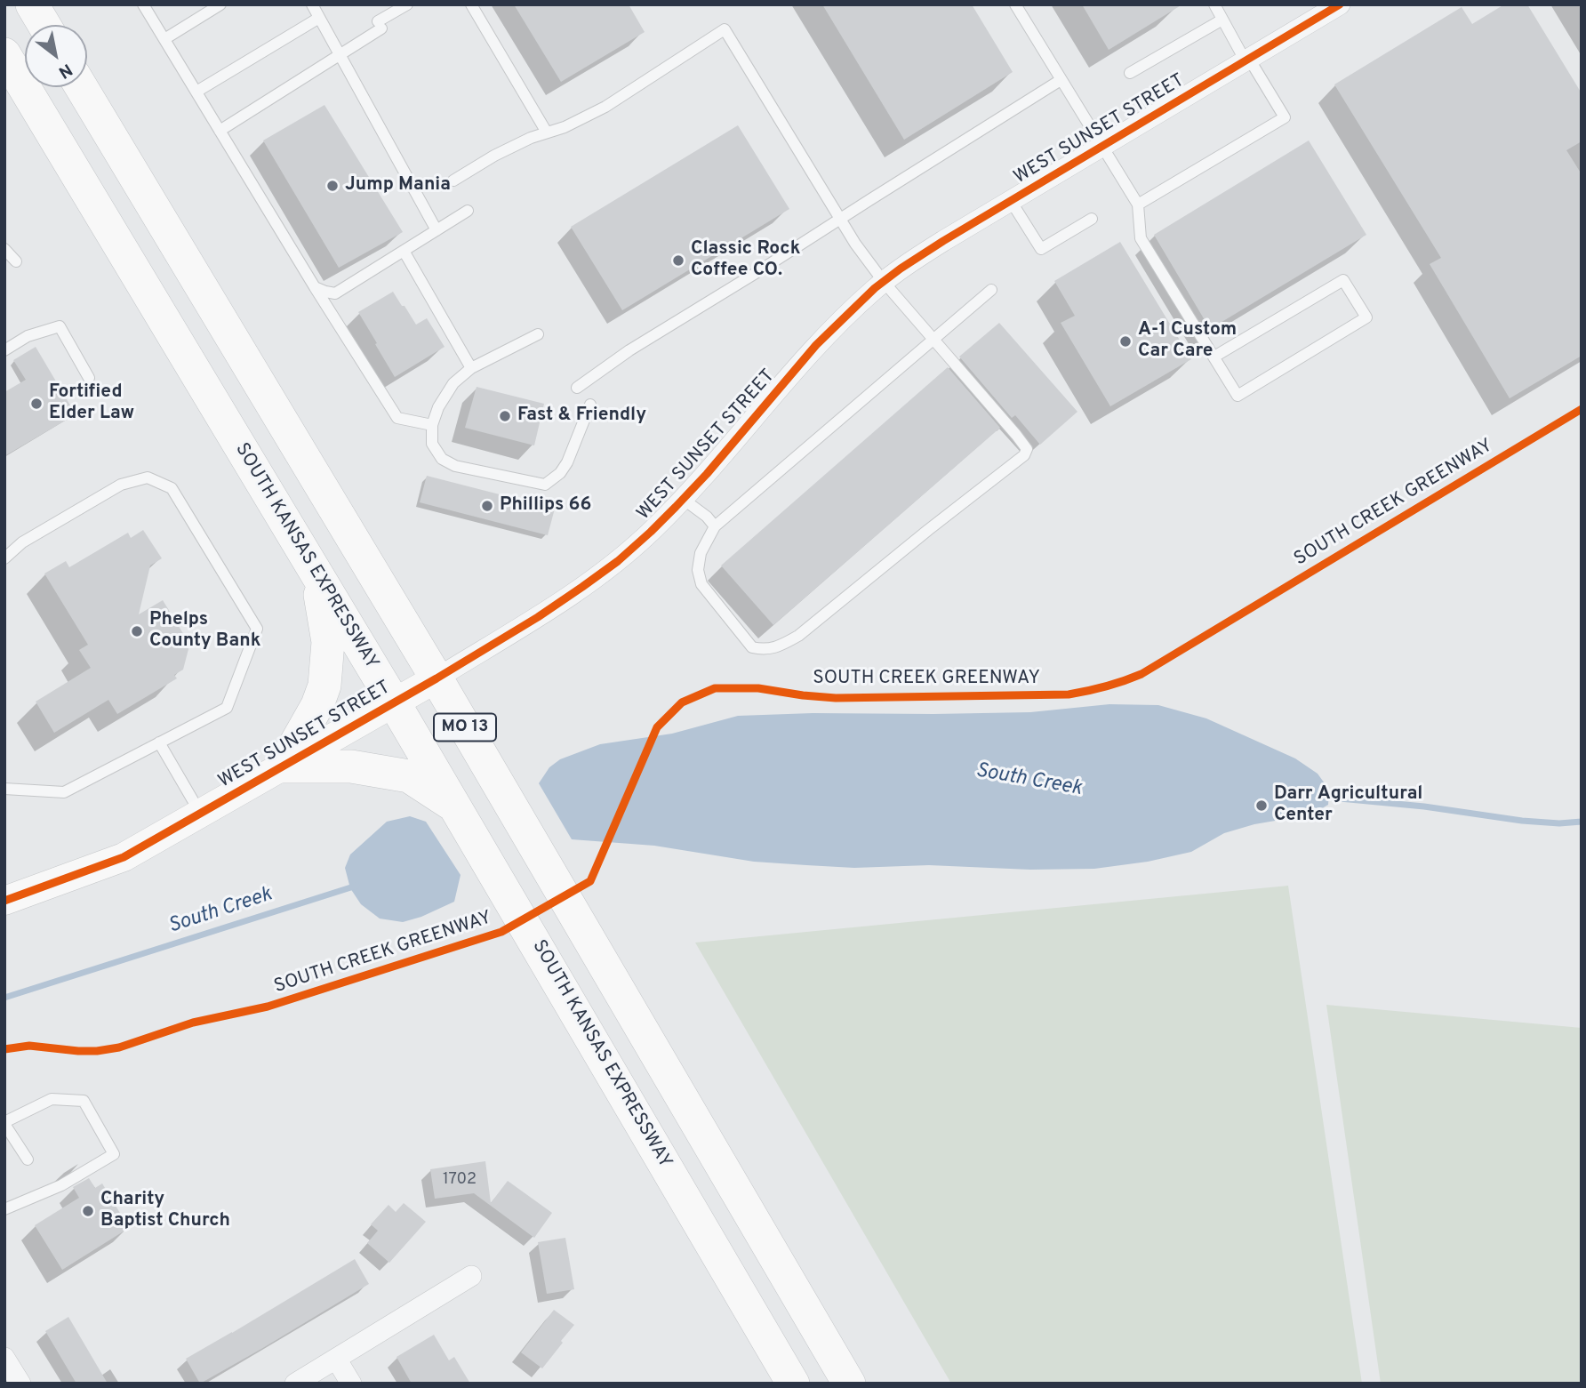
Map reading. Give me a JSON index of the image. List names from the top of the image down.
{
  "streets": {
    "main road": ["WEST SUNSET STREET", "SOUTH KANSAS EXPRESSWAY", "MO 13"],
    "cycle path": ["SOUTH CREEK GREENWAY"]
  },
  "crossings": [
    ["WEST SUNSET STREET", "SOUTH KANSAS EXPRESSWAY"],
    ["WEST SUNSET STREET", "MO 13"]
  ],
  "water": ["South Creek"],
  "places": [
    "Jump Mania",
    "Classic Rock Coffee CO.",
    "A-1 Custom Car Care",
    "Fortified Elder Law",
    "Fast & Friendly",
    "Phillips 66",
    "Phelps County Bank",
    "Darr Agricultural Center",
    "Charity Baptist Church"
  ],
  "house_numbers": ["1702"],
  "north": "bottom right"
}
